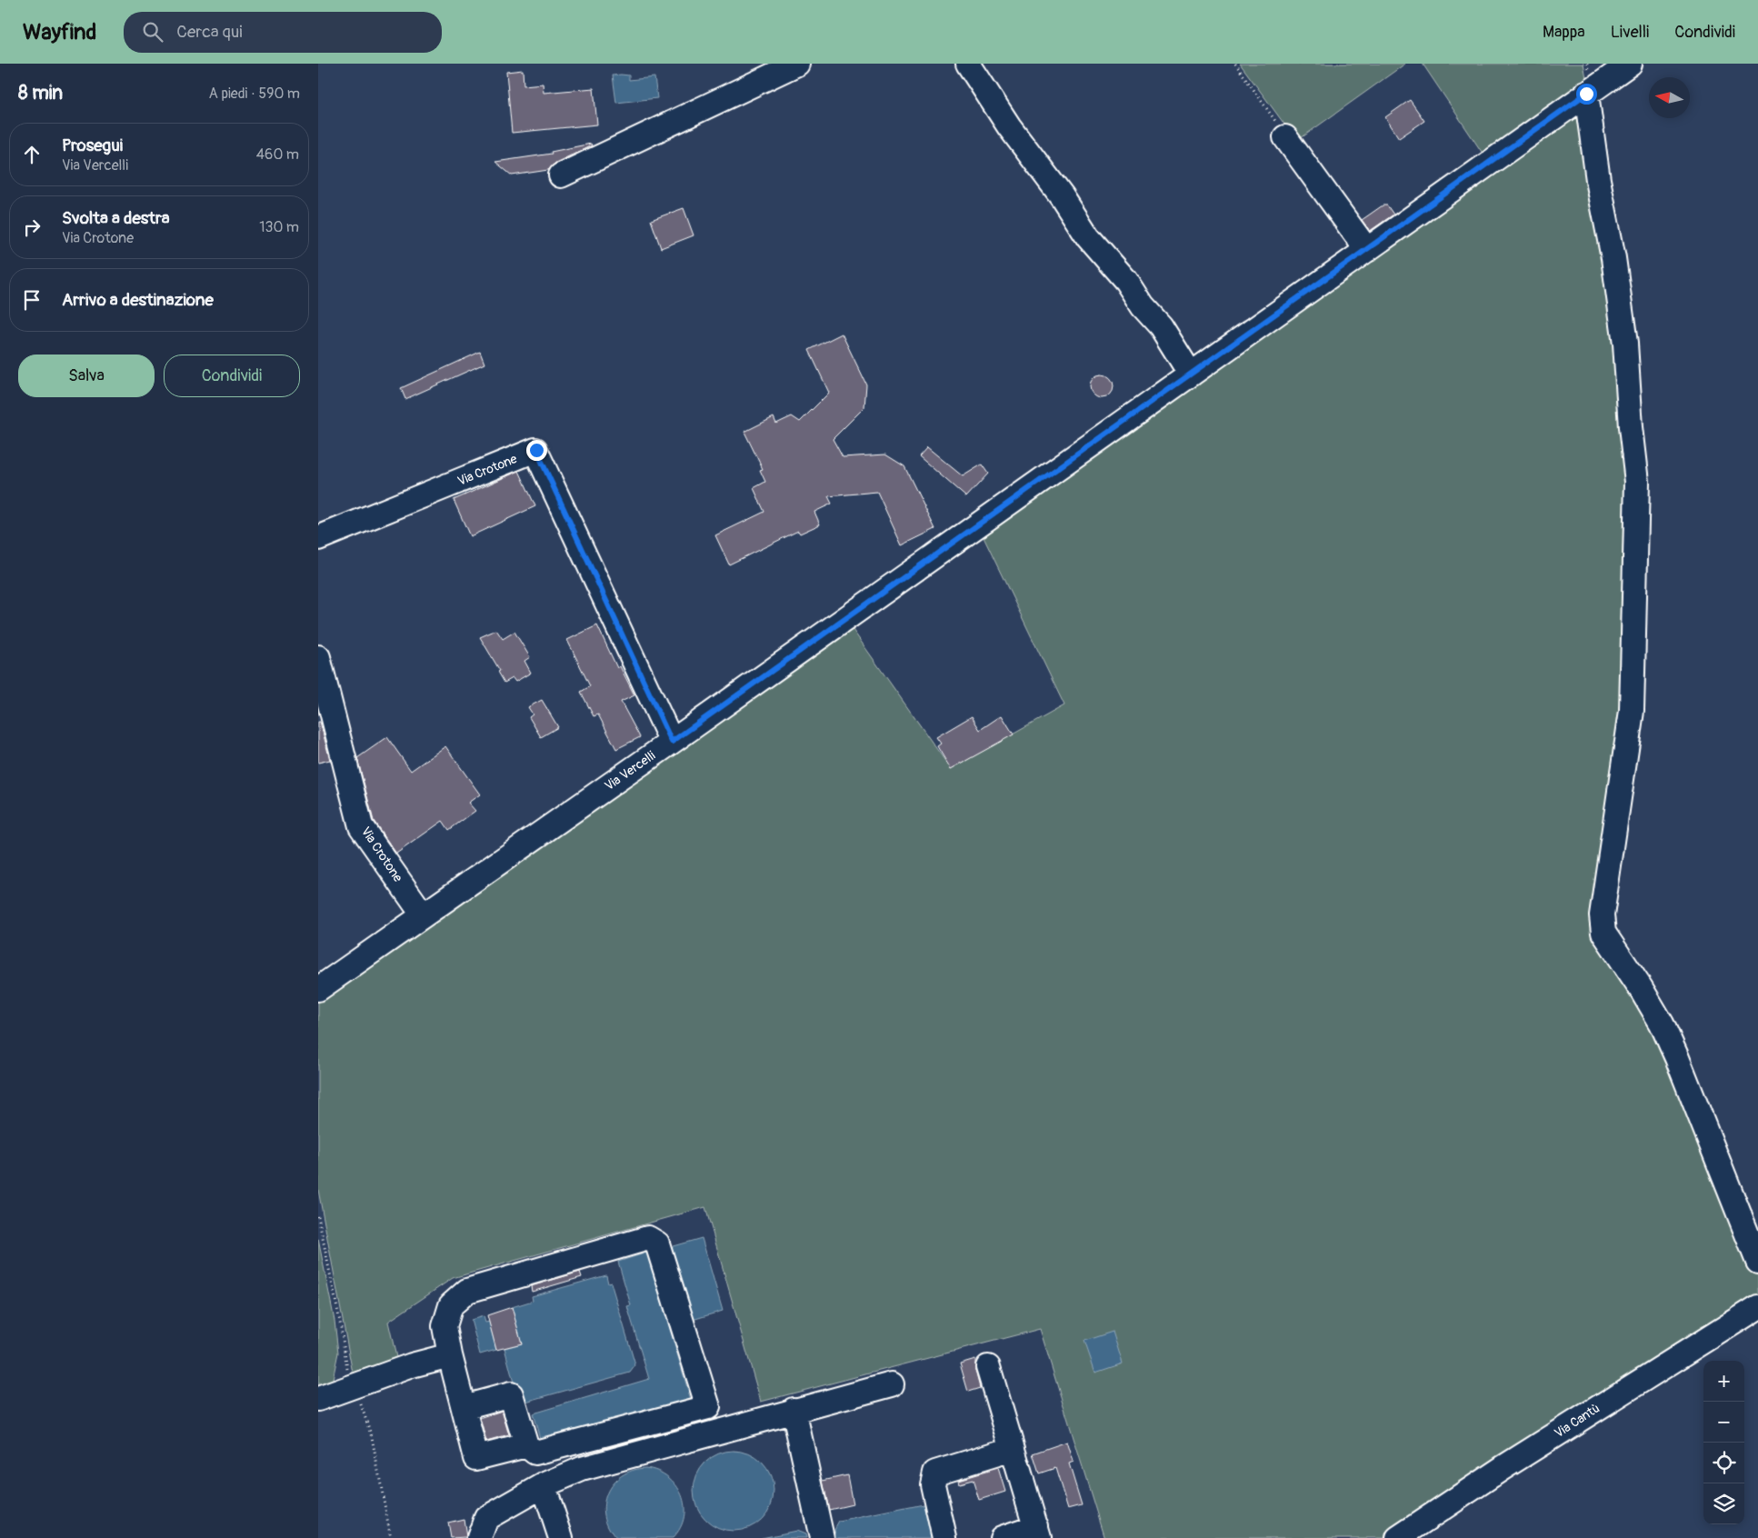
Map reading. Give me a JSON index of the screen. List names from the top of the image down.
{
  "streets": {
    "street": ["Via Crotone", "Via Vercelli", "Via Cantù"]
  },
  "crossings": [
    ["Via Crotone", "Via Vercelli"]
  ],
  "north": "left",
  "page": {
    "header": "Wayfind",
    "search": "Cerca qui",
    "nav": ["Mappa", "Livelli", "Condividi"],
    "heading": ["8 min", "A piedi · 590 m"],
    "list": [
      ["Prosegui", "Via Vercelli", "460 m"],
      ["Svolta a destra", "Via Crotone", "130 m"],
      "Arrivo a destinazione"
    ],
    "buttons": ["Salva", "Condividi"],
    "map_buttons": ["+", "−"]
  }
}
